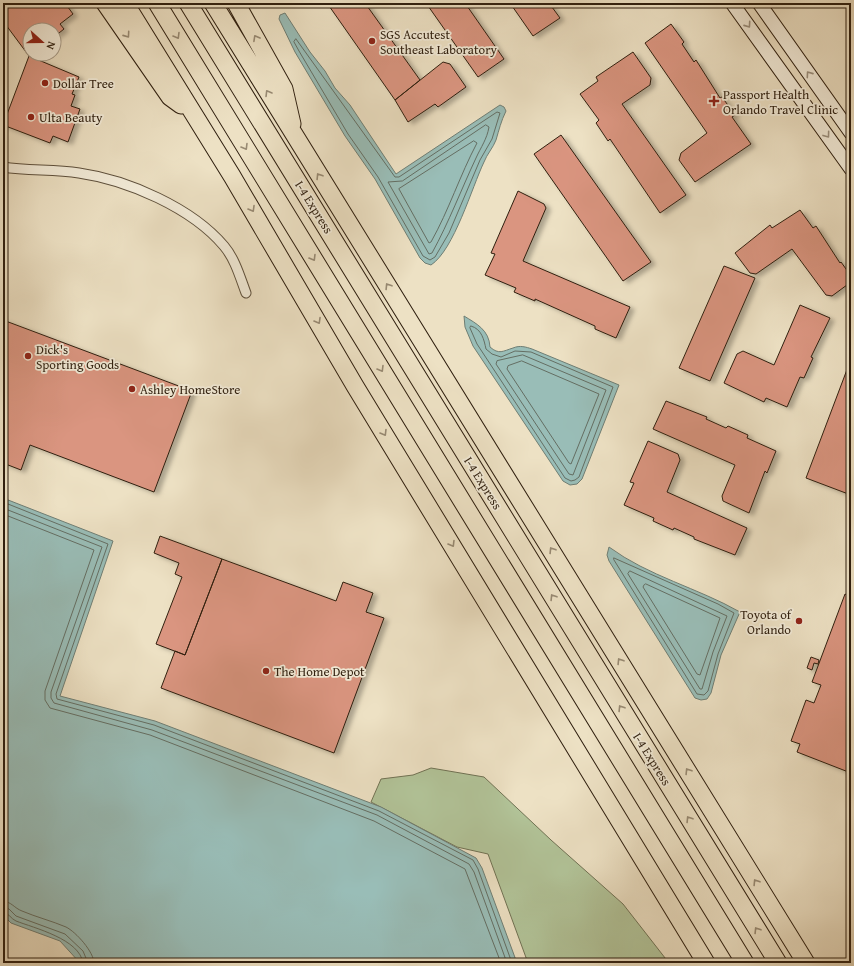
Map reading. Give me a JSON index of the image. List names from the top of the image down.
{
  "streets": {
    "highway": ["I-4 Express"]
  },
  "places": {
    "other": [
      "SGS Accutest Southeast Laboratory",
      "Dollar Tree",
      "Ulta Beauty",
      "Dick's Sporting Goods",
      "Ashley HomeStore",
      "Toyota of Orlando",
      "The Home Depot"
    ],
    "health": ["Passport Health Orlando Travel Clinic"]
  },
  "north": "right"
}
